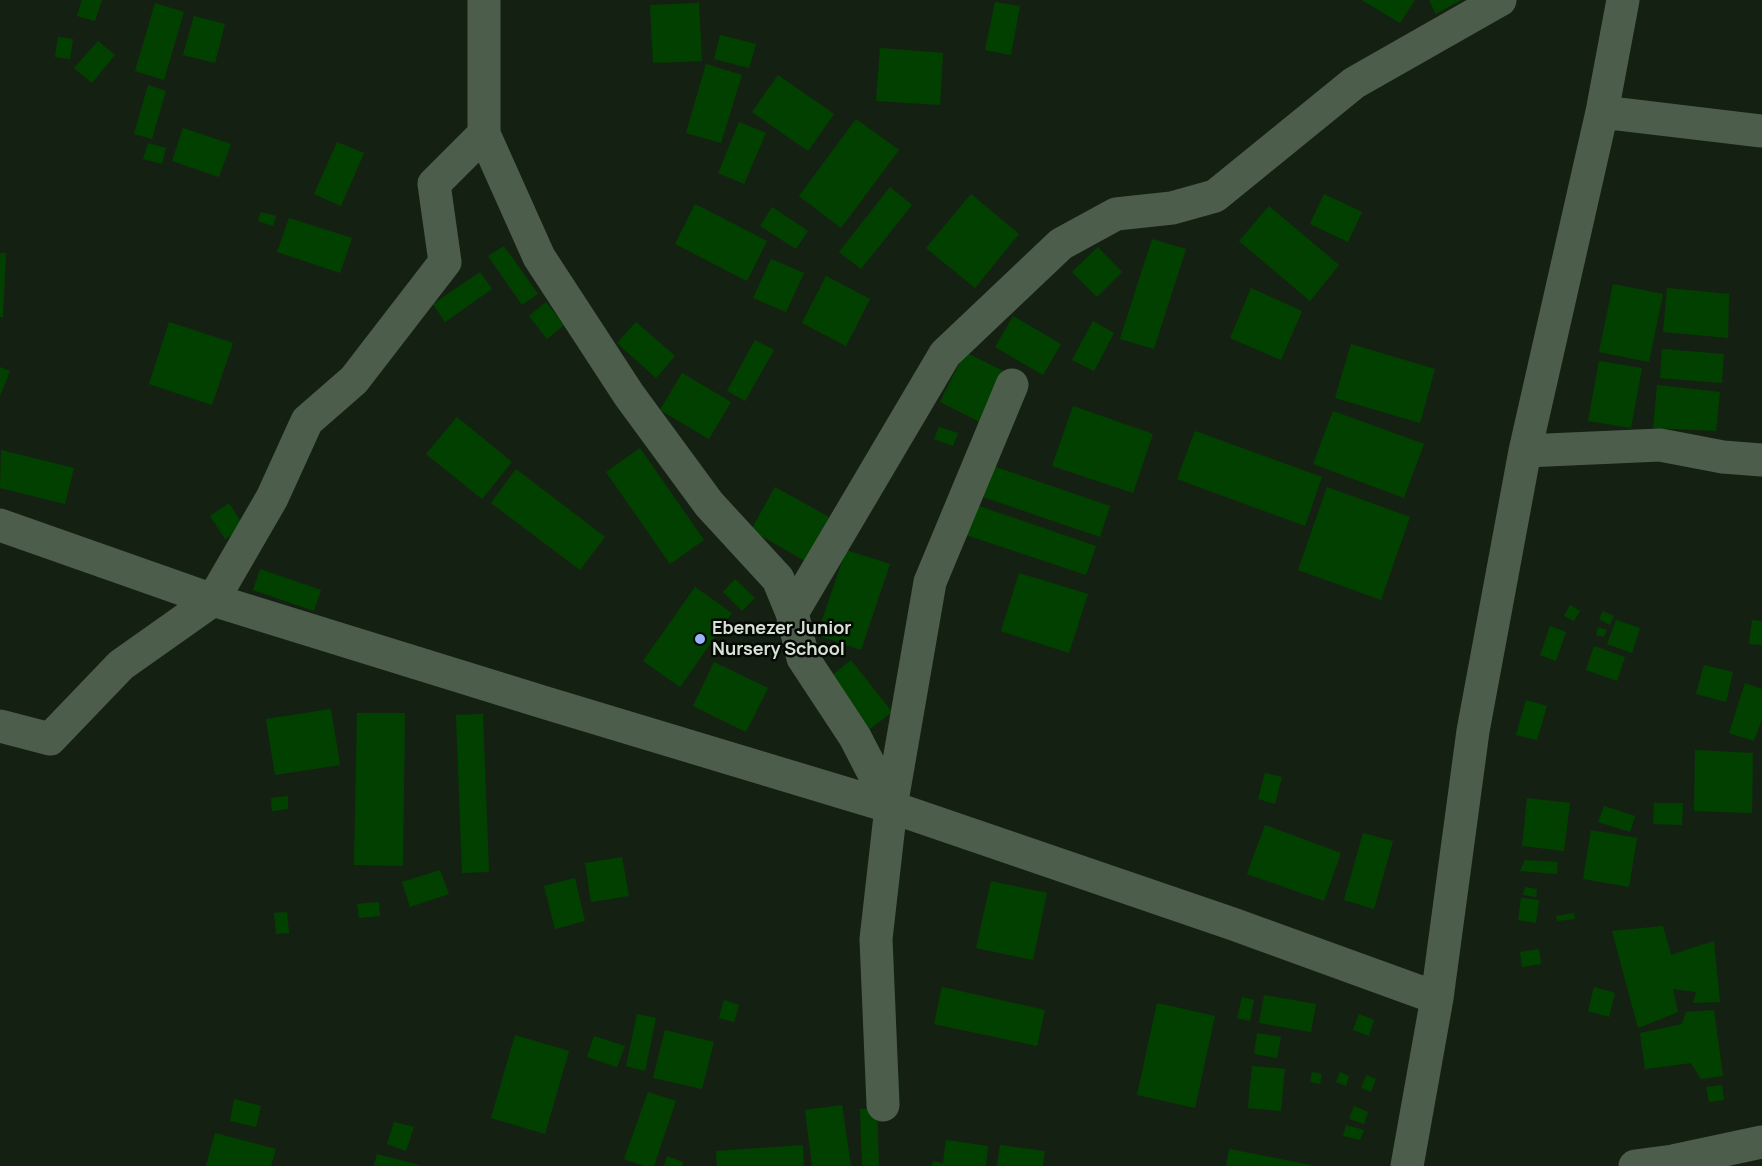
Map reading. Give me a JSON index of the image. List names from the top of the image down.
{
  "places": ["Ebenezer Junior Nursery School"]
}
